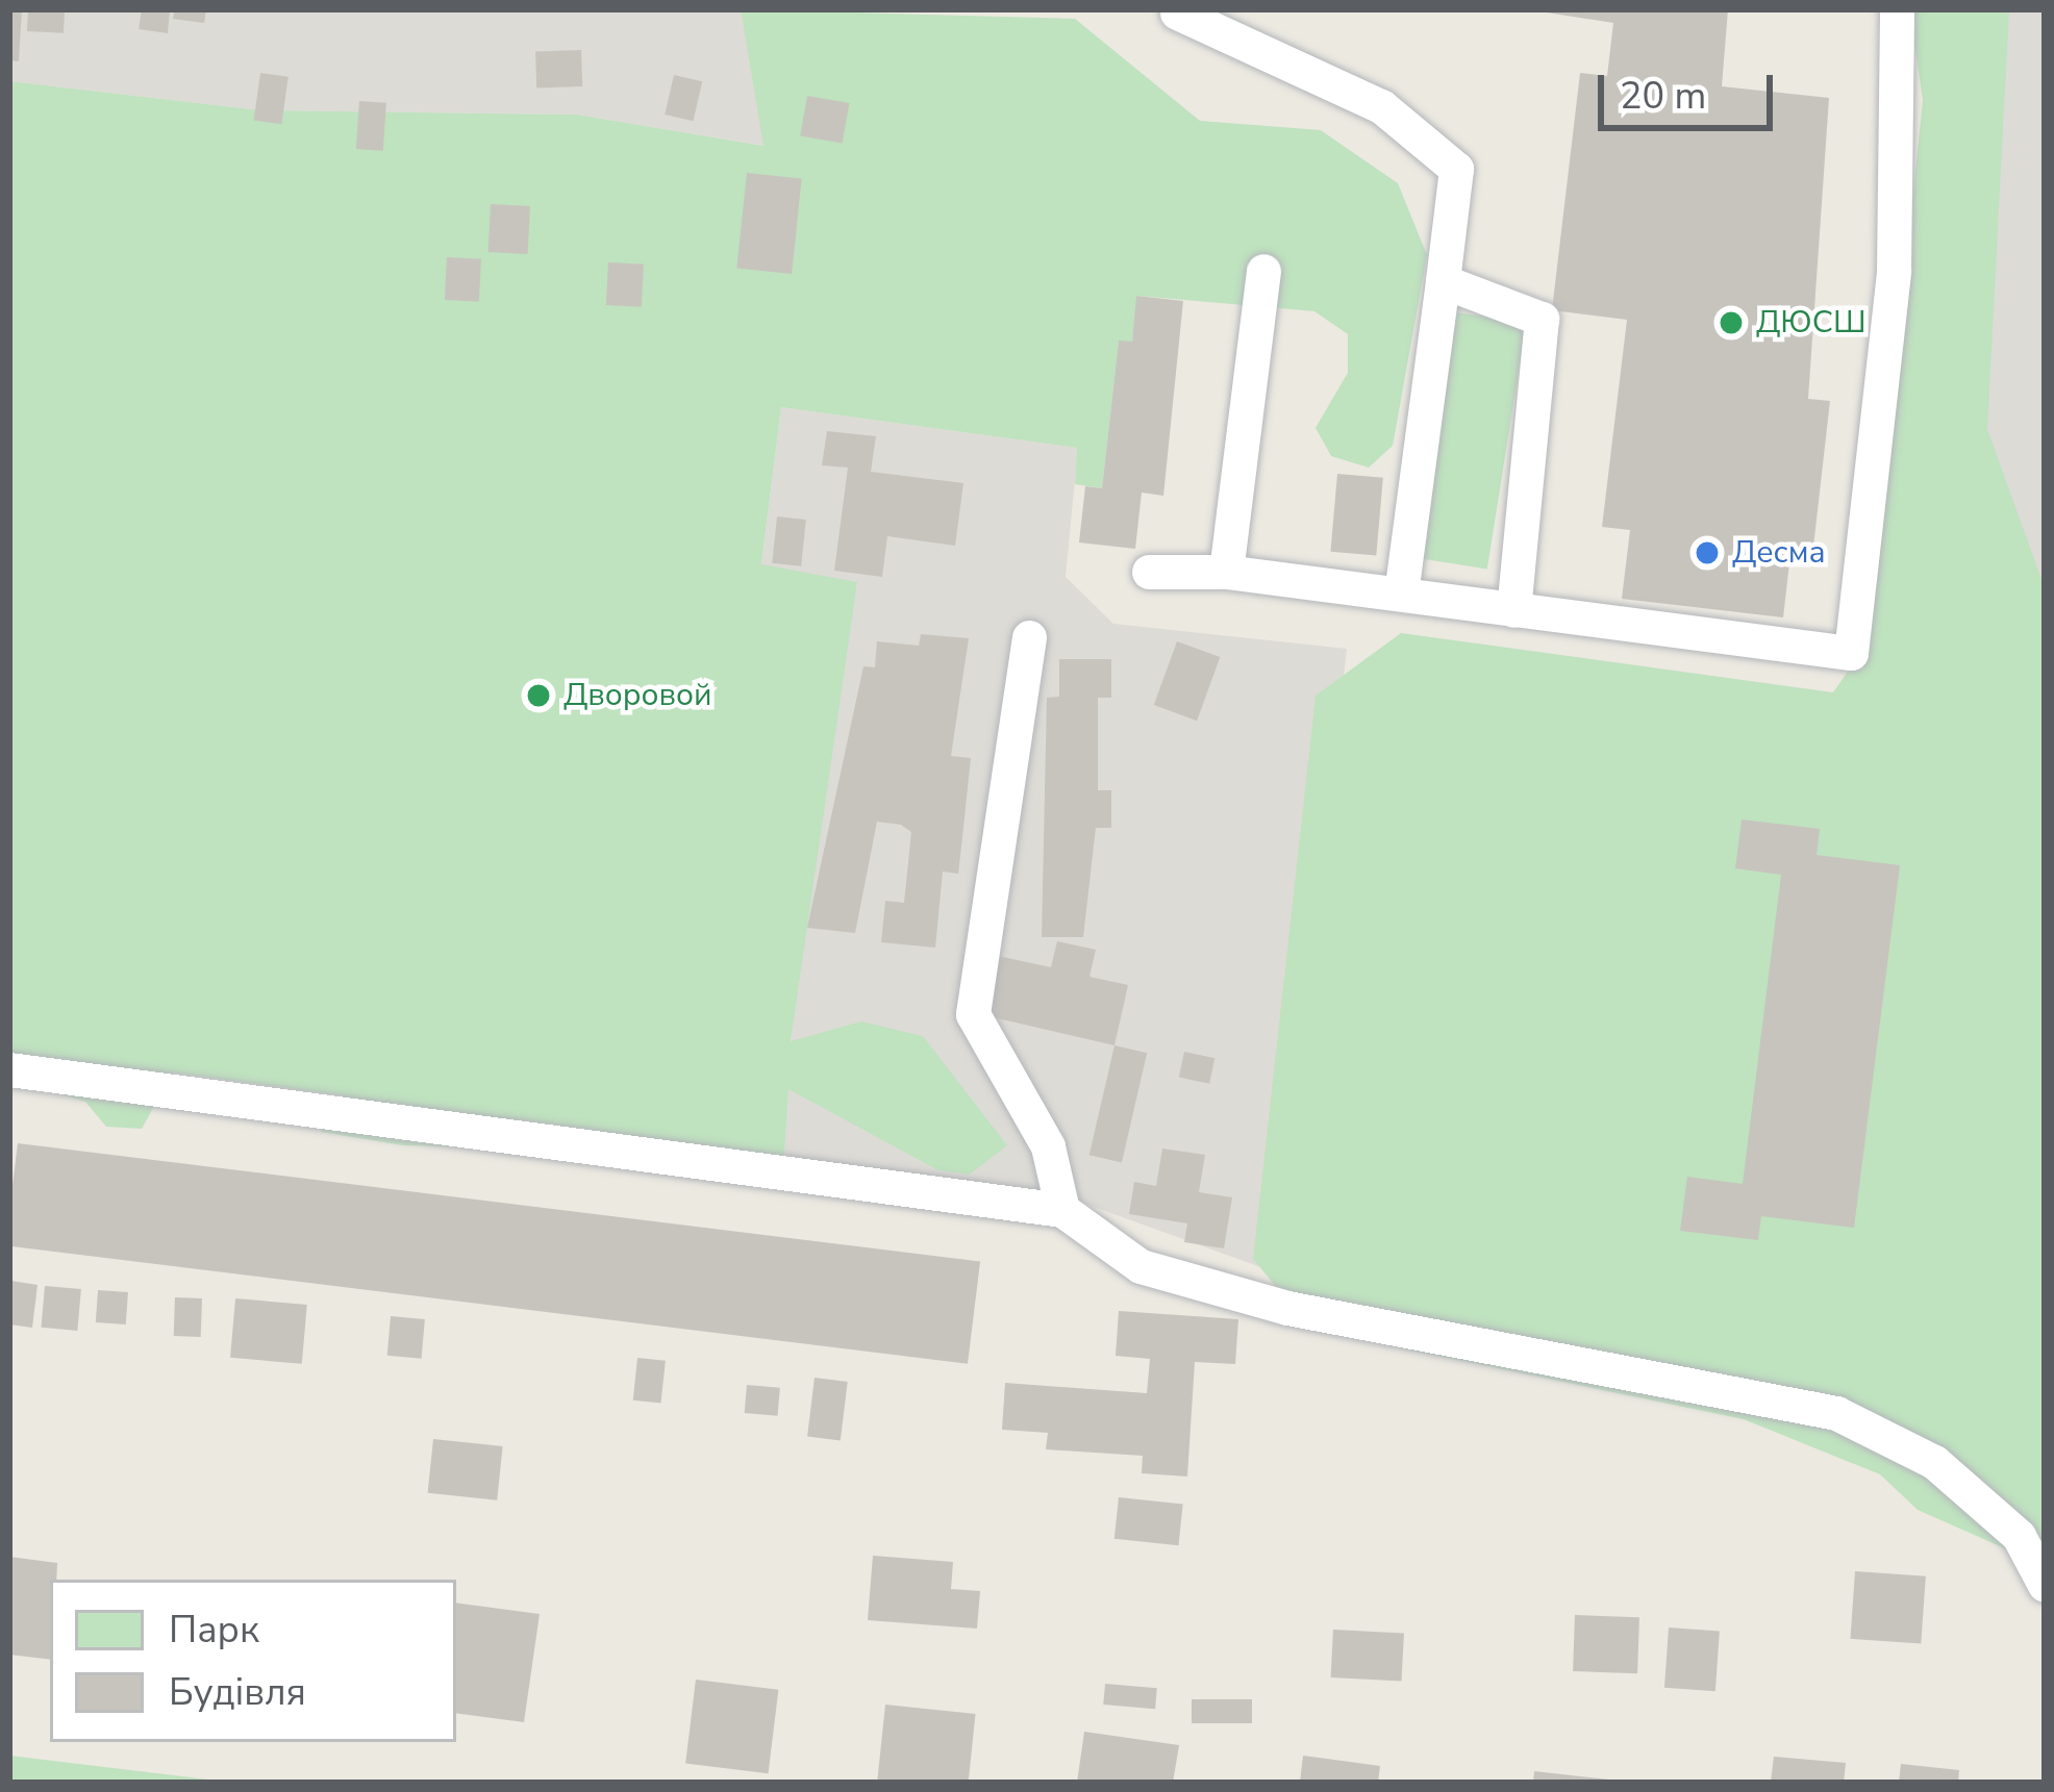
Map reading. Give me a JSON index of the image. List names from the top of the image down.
{
  "places": ["ДЮСШ", "Десма", "Дворовой"],
  "legend": ["Парк", "Будівля"],
  "scale_bar": "20 m"
}
